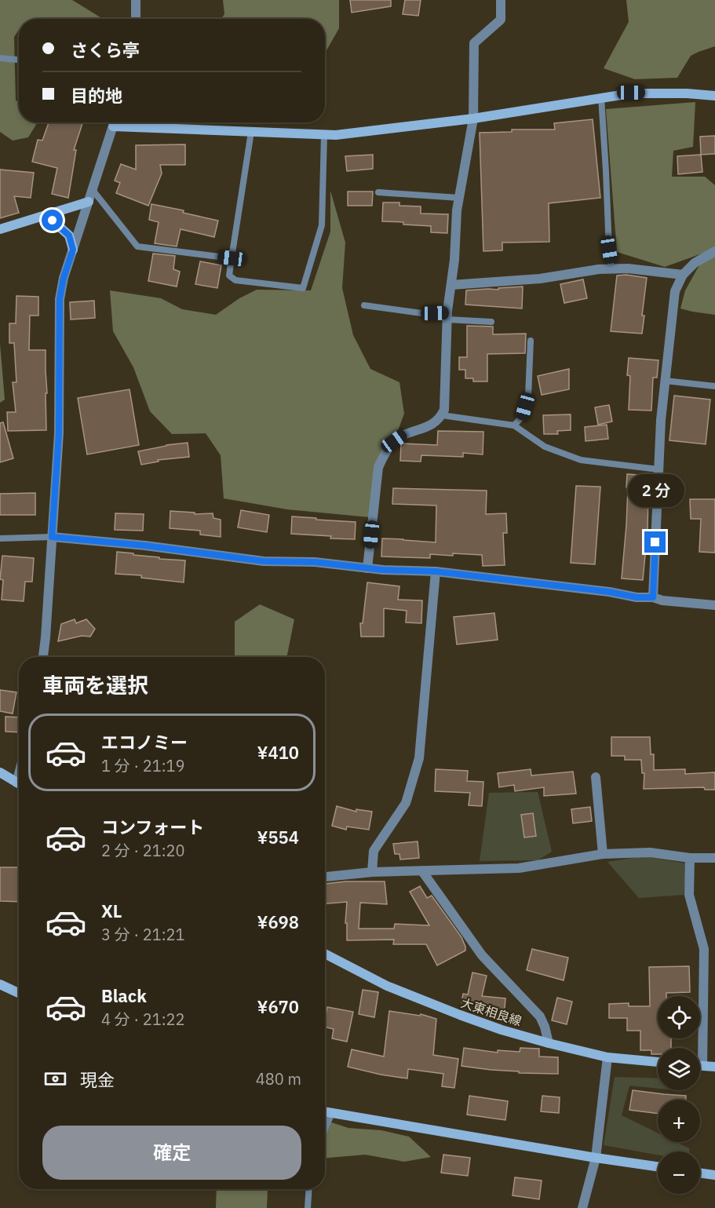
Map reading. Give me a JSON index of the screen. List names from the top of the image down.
{
  "streets": {
    "street": ["大東相良線"]
  },
  "page": {
    "banner": ["さくら亭", "目的地"],
    "bubble": "2 分",
    "heading": "車両を選択",
    "list": [
      {
        "name": "エコノミー",
        "note": "1 分 · 21:19",
        "value": "¥410"
      },
      {
        "name": "コンフォート",
        "note": "2 分 · 21:20",
        "value": "¥554"
      },
      {
        "name": "XL",
        "note": "3 分 · 21:21",
        "value": "¥698"
      },
      {
        "name": "Black",
        "note": "4 分 · 21:22",
        "value": "¥670"
      }
    ],
    "map_buttons": ["+", "−"],
    "pay": ["現金", "480 m"],
    "buttons": "確定"
  }
}
